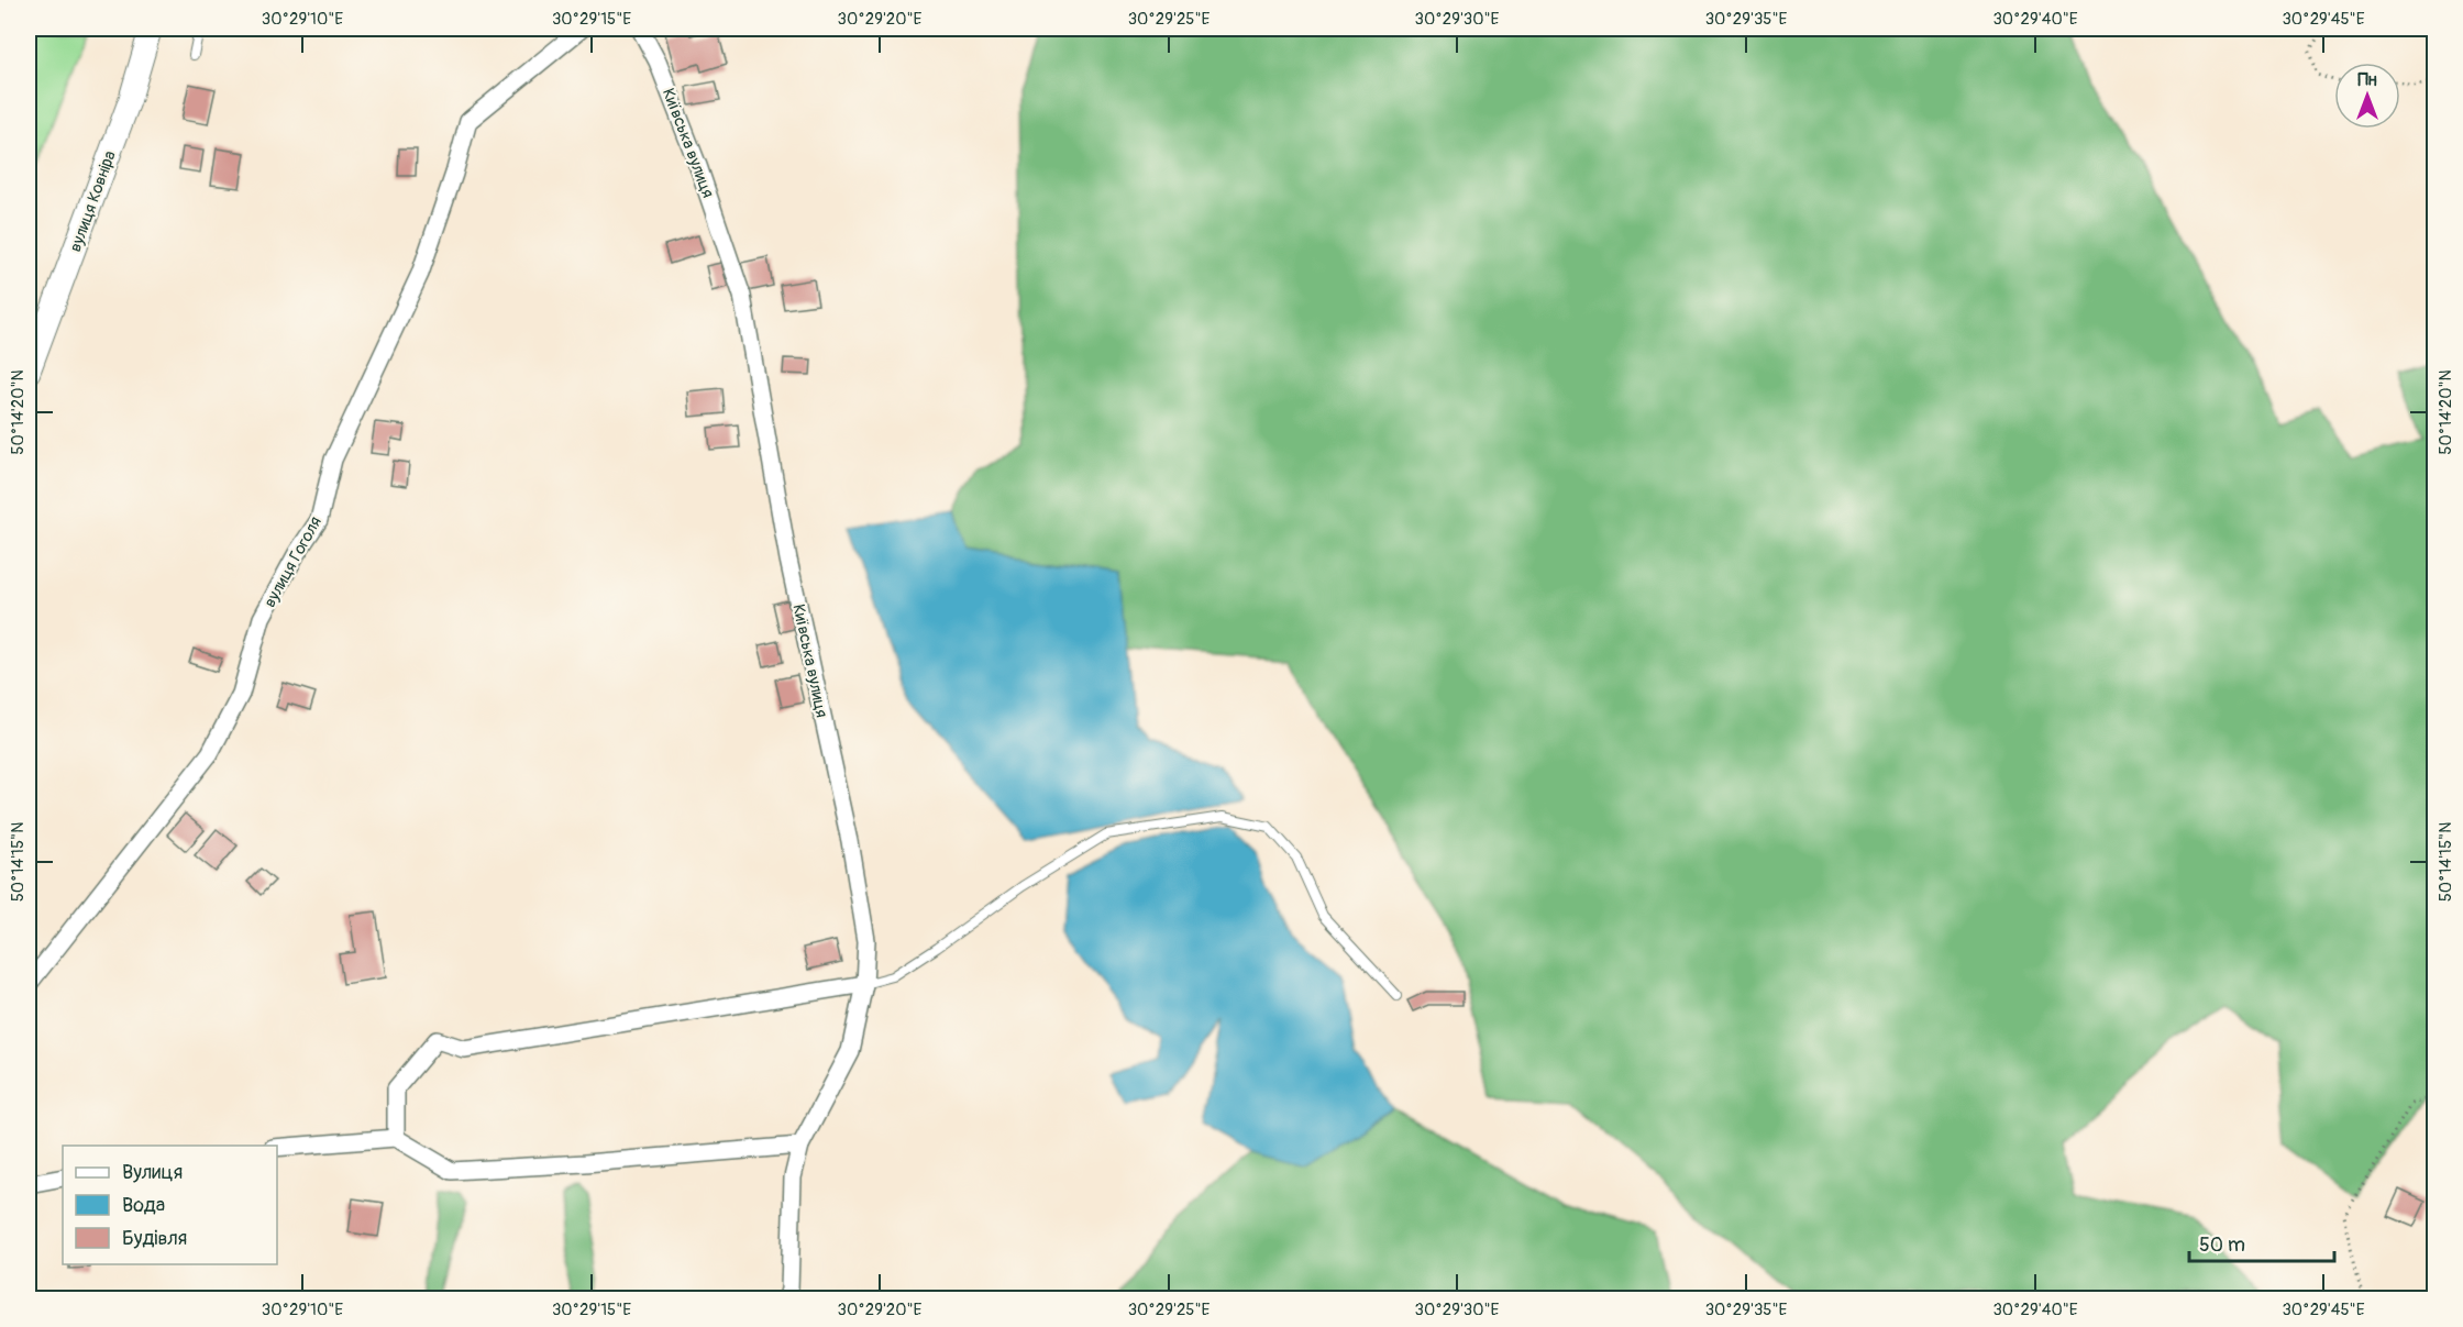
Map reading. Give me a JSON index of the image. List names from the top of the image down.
{
  "streets": {
    "street": ["Київська вулиця", "вулиця Ковніра", "вулиця Гоголя"]
  },
  "legend": ["Вулиця", "Вода", "Будівля"],
  "scale_bar": "50 m",
  "north": "top",
  "coordinates": [
    "30°29'10\"E",
    "30°29'15\"E",
    "30°29'20\"E",
    "30°29'25\"E",
    "30°29'30\"E",
    "30°29'35\"E",
    "30°29'40\"E",
    "30°29'45\"E",
    "50°14'20\"N",
    "50°14'15\"N"
  ]
}
